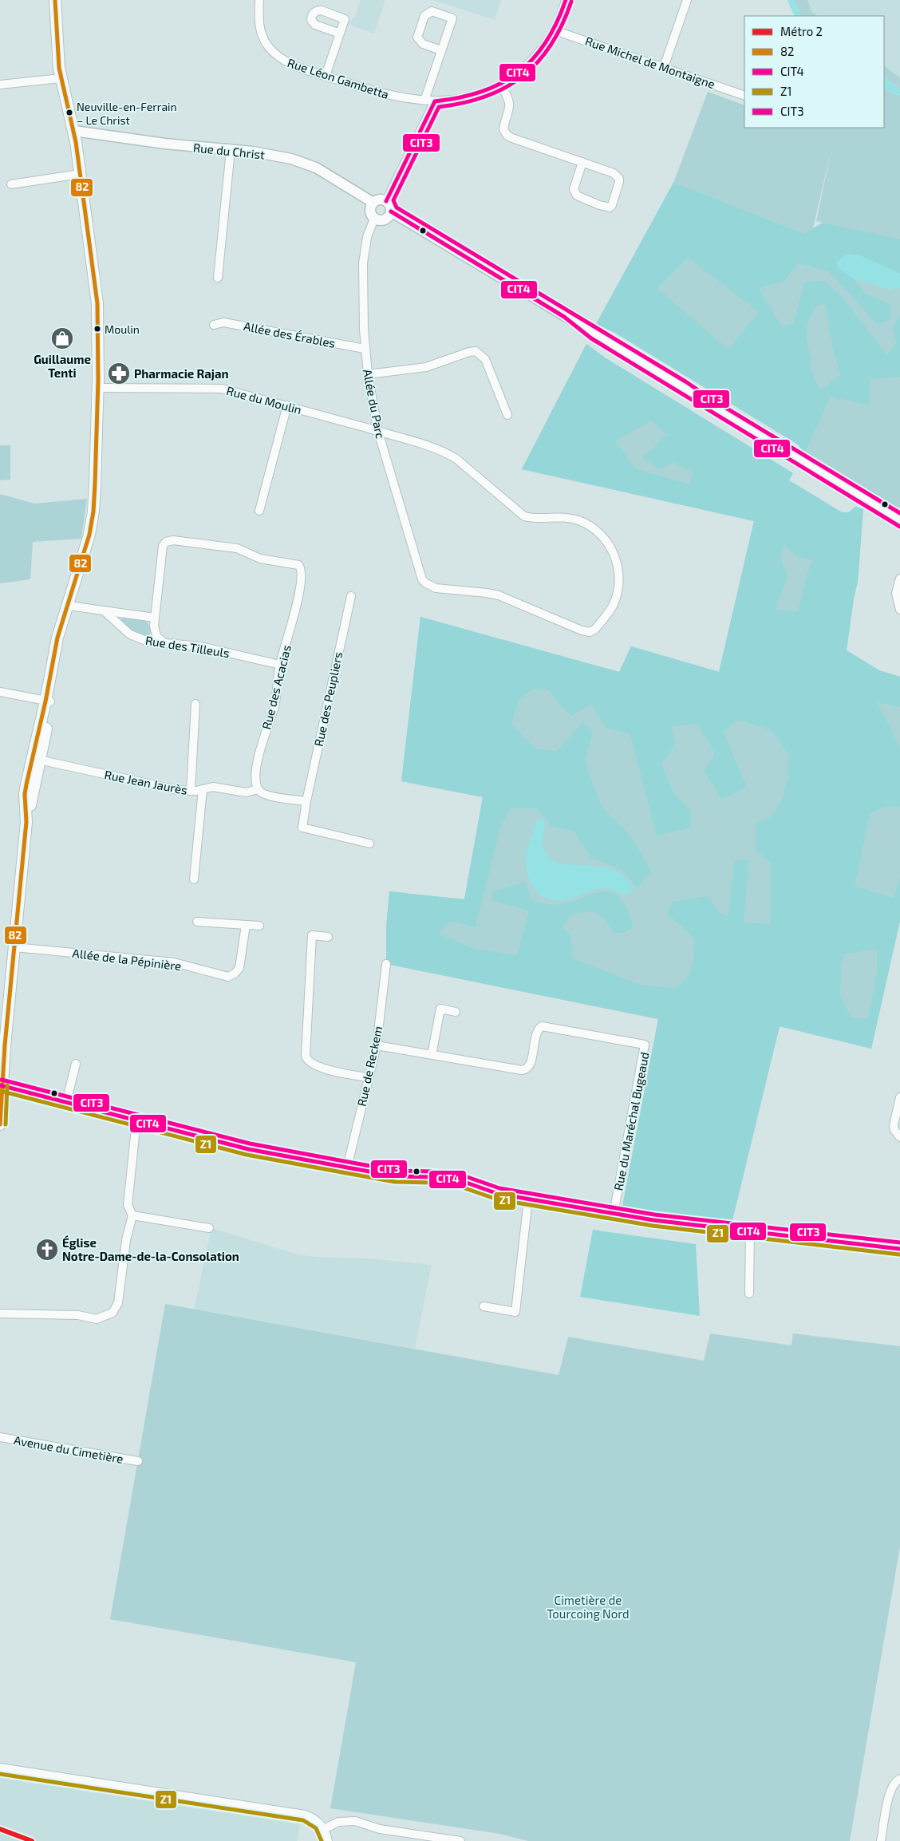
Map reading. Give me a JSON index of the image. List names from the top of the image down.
{
  "streets": {
    "street": [
      "Rue Michel de Montaigne",
      "Rue Léon Gambetta",
      "Rue du Christ",
      "Allée des Érables",
      "Rue du Moulin",
      "Allée du Parc",
      "Rue des Tilleuls",
      "Rue des Acacias",
      "Rue des Peupliers",
      "Rue Jean Jaurès",
      "Allée de la Pépinière",
      "Rue de Reckem",
      "Rue du Maréchal Bugeaud",
      "Avenue du Cimetière"
    ]
  },
  "crossings": [
    ["Rue Michel de Montaigne", "Rue Léon Gambetta"],
    ["Rue du Christ", "Allée du Parc"],
    ["Allée des Érables", "Allée du Parc"],
    ["Rue du Moulin", "Allée du Parc"],
    ["Rue des Tilleuls", "Rue des Acacias"],
    ["Rue des Acacias", "Rue Jean Jaurès"],
    ["Rue des Peupliers", "Rue Jean Jaurès"],
    ["Rue de Reckem", "Rue du Maréchal Bugeaud"]
  ],
  "parks": ["Cimetière de Tourcoing Nord"],
  "places": {
    "other": ["Neuville-en-Ferrain – Le Christ", "Moulin"],
    "shop": ["Guillaume Tenti"],
    "pharmacy": ["Pharmacie Rajan"],
    "church": ["Église Notre-Dame-de-la-Consolation"]
  },
  "lines": [
    "transit line 82",
    "transit line CIT4",
    "transit line CIT3",
    "transit line Z1",
    "metro line 2"
  ],
  "legend": [
    "Métro 2",
    "82",
    "CIT4",
    "Z1",
    "CIT3"
  ]
}
